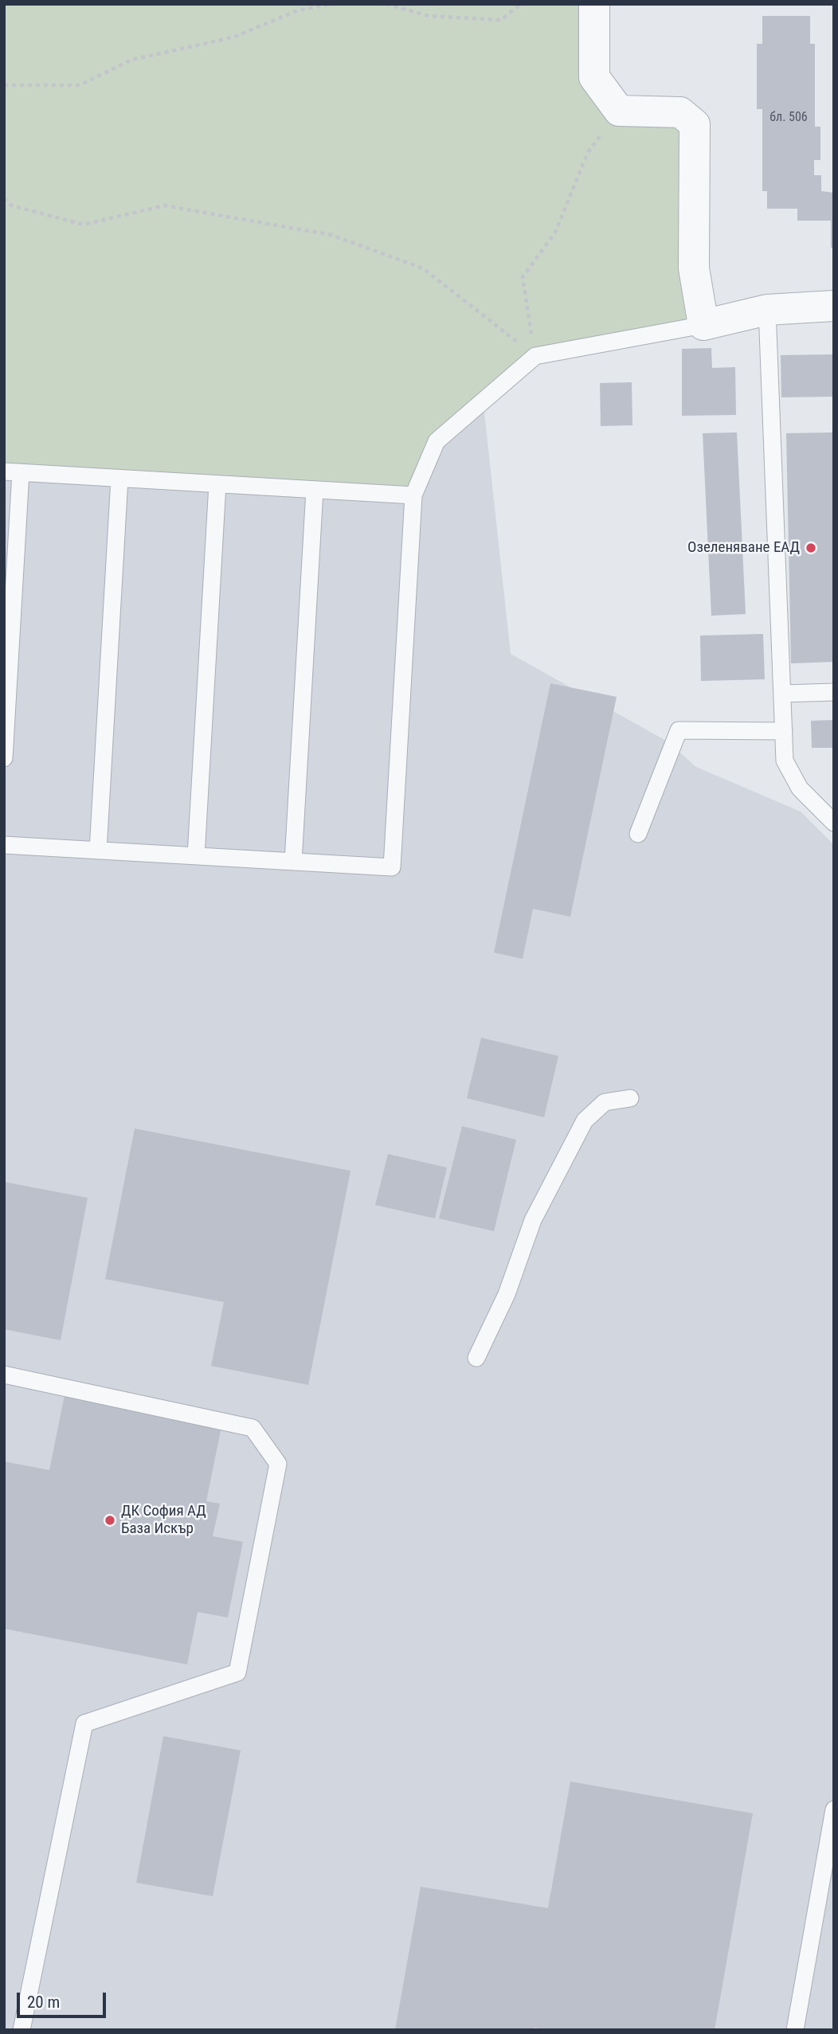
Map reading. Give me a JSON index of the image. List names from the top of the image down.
{
  "places": ["Озеленяване ЕАД", "ДК София АД База Искър"],
  "house_numbers": ["бл. 506"],
  "scale_bar": "20 m"
}
